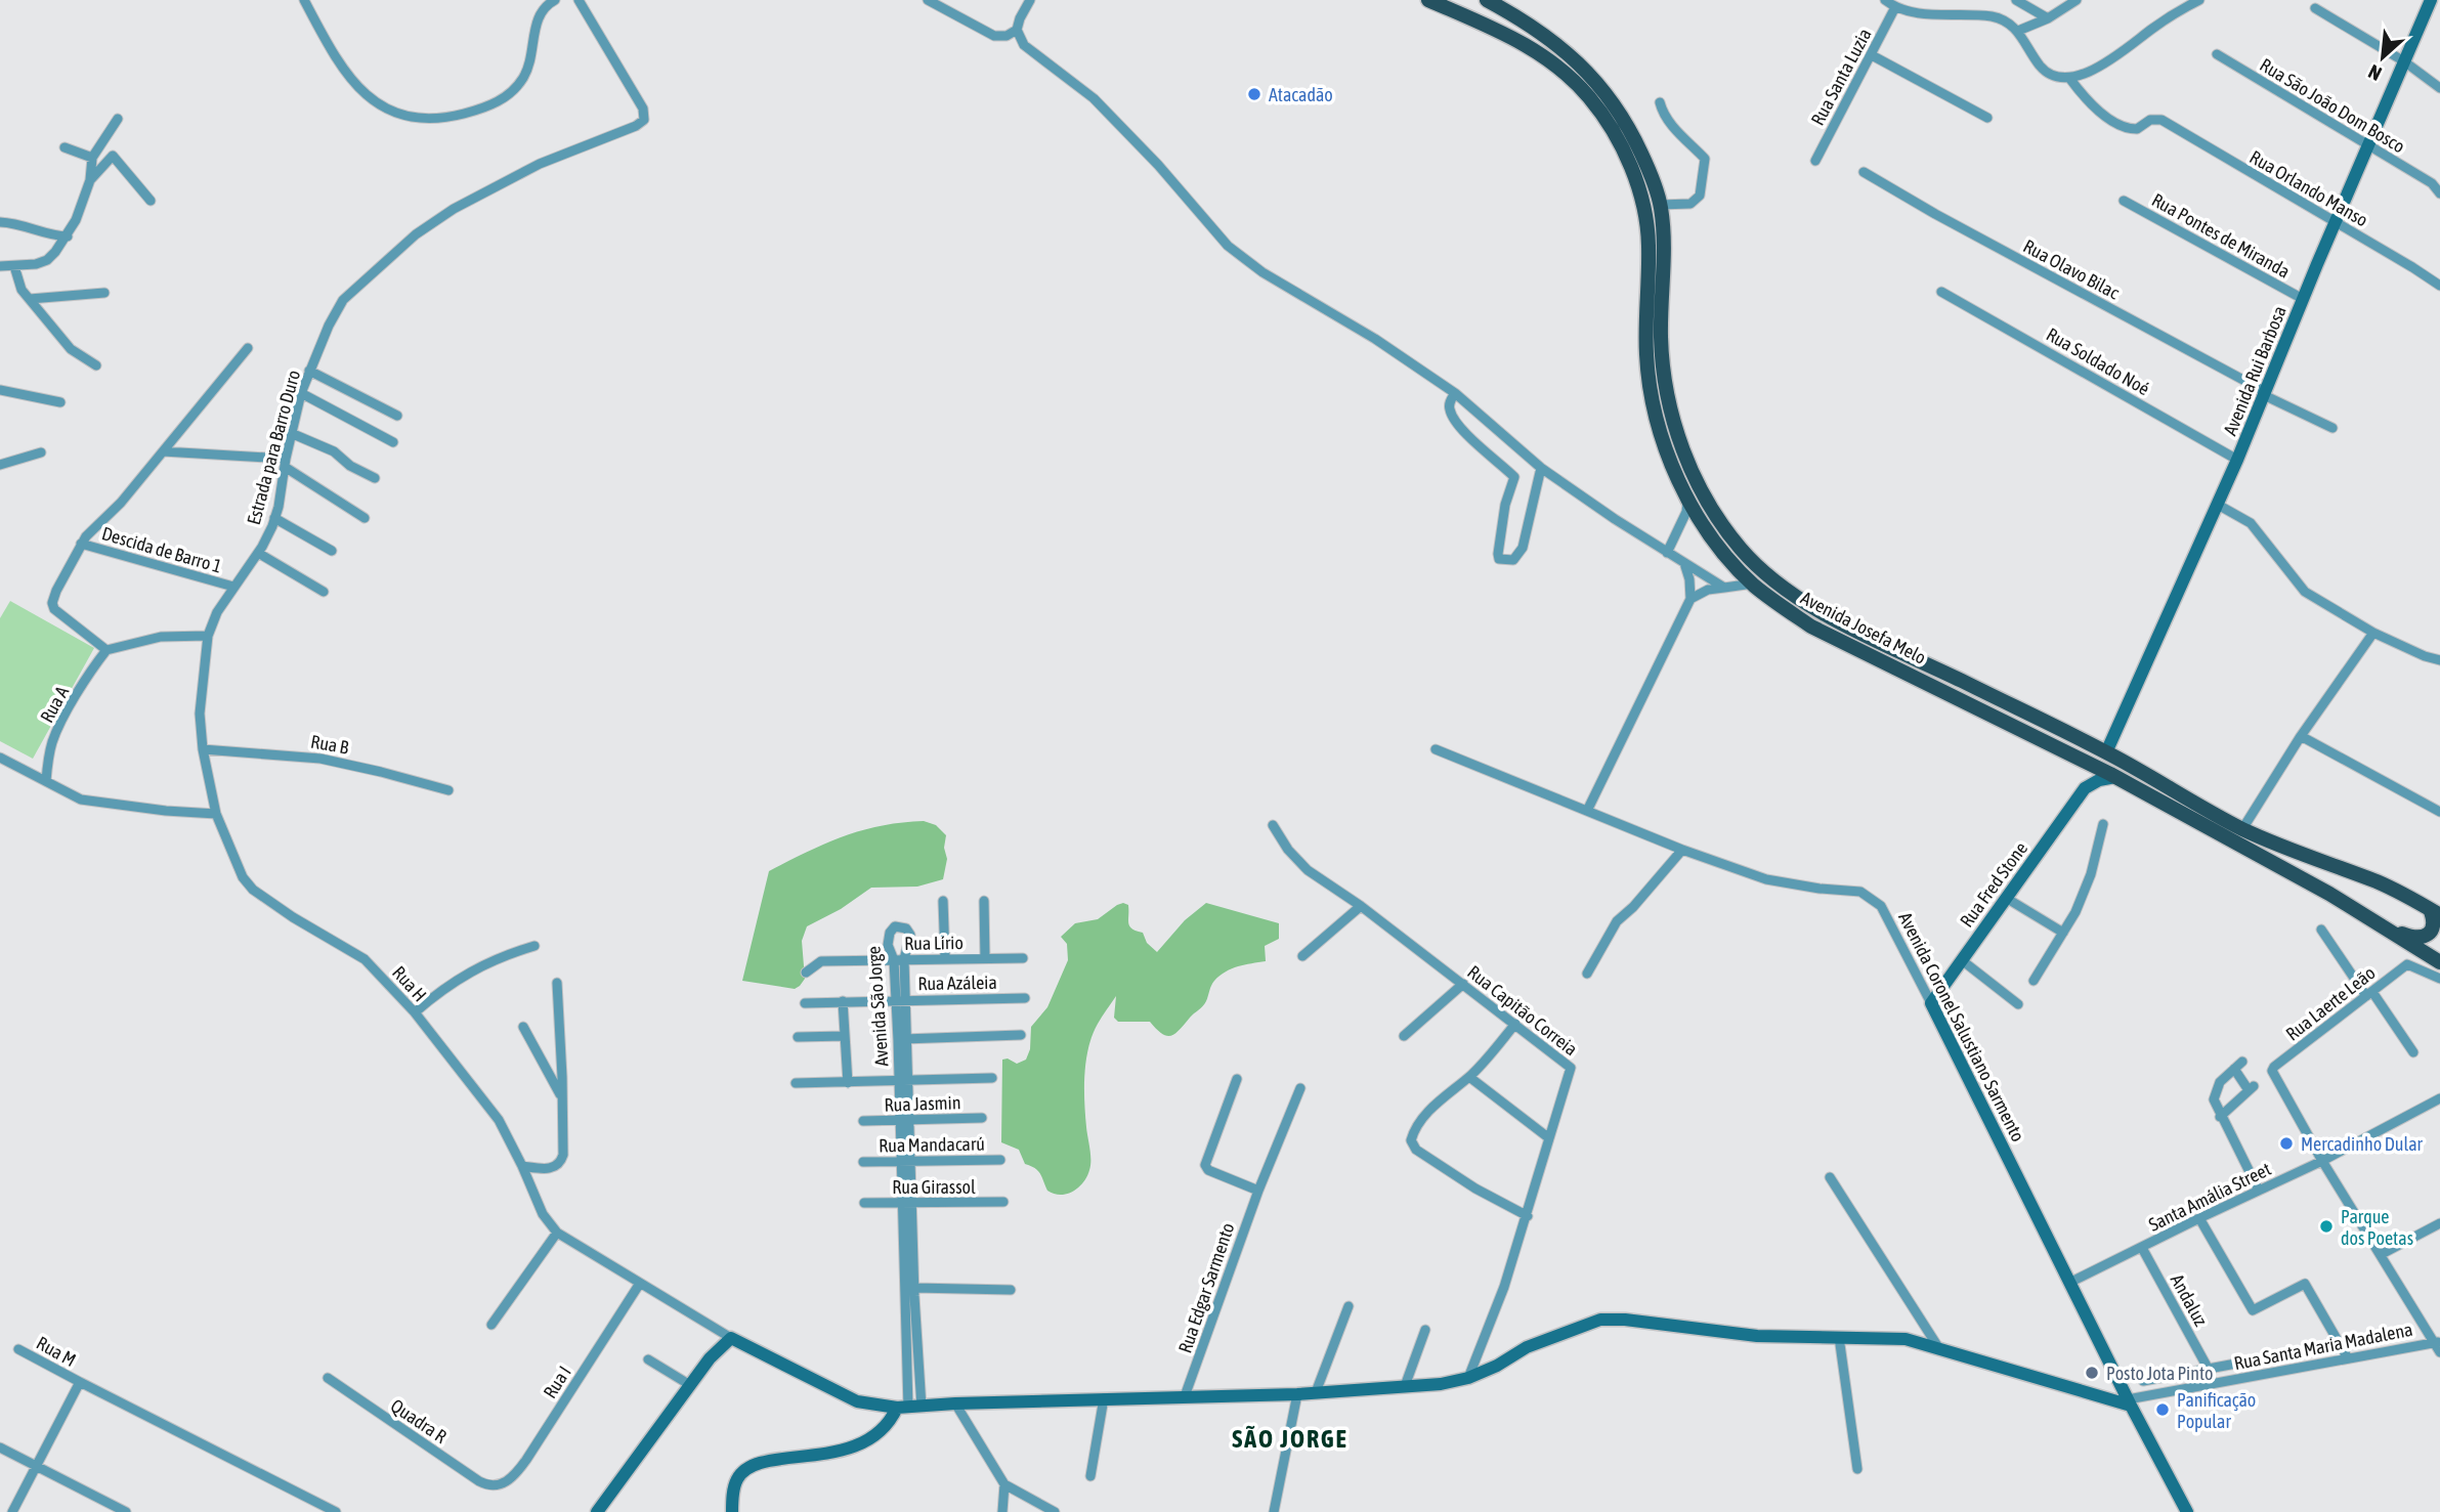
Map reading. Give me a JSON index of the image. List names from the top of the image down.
{
  "streets": {
    "main road": ["Avenida Josefa Melo"],
    "street": [
      "Rua Santa Luzia",
      "Rua São João Dom Bosco",
      "Rua Orlando Manso",
      "Rua Pontes de Miranda",
      "Rua Olavo Bilac",
      "Rua Soldado Noé",
      "Avenida Rui Barbosa",
      "Estrada para Barro Duro",
      "Descida de Barro 1",
      "Rua A",
      "Rua B",
      "Rua Fred Stone",
      "Rua Lírio",
      "Rua Azáleia",
      "Rua H",
      "Rua Laerte Leão",
      "Avenida São Jorge",
      "Rua Capitão Correia",
      "Avenida Coronel Salustiano Sarmento",
      "Rua Jasmin",
      "Rua Mandacarú",
      "Rua Girassol",
      "Santa Amália Street",
      "Rua Edgar Sarmento",
      "Andaluz",
      "Rua Santa Maria Madalena",
      "Rua M",
      "Rua I",
      "Quadra R"
    ]
  },
  "crossings": [
    ["Rua São João Dom Bosco", "Avenida Rui Barbosa"],
    ["Rua Orlando Manso", "Avenida Rui Barbosa"],
    ["Rua Pontes de Miranda", "Avenida Rui Barbosa"],
    ["Rua Olavo Bilac", "Avenida Rui Barbosa"],
    ["Rua Soldado Noé", "Avenida Rui Barbosa"],
    ["Avenida Rui Barbosa", "Avenida Josefa Melo"],
    ["Estrada para Barro Duro", "Descida de Barro 1"],
    ["Estrada para Barro Duro", "Rua B"],
    ["Estrada para Barro Duro", "Rua H"],
    ["Rua Fred Stone", "Avenida Coronel Salustiano Sarmento"],
    ["Rua Lírio", "Avenida São Jorge"],
    ["Rua Azáleia", "Avenida São Jorge"],
    ["Rua H", "Rua I"],
    ["Rua Laerte Leão", "Santa Amália Street"],
    ["Avenida São Jorge", "Rua Jasmin"],
    ["Avenida São Jorge", "Rua Mandacarú"],
    ["Avenida São Jorge", "Rua Girassol"],
    ["Avenida Coronel Salustiano Sarmento", "Santa Amália Street"],
    ["Avenida Coronel Salustiano Sarmento", "Rua Santa Maria Madalena"],
    ["Santa Amália Street", "Andaluz"],
    ["Rua I", "Quadra R"]
  ],
  "districts": ["SÃO JORGE"],
  "places": [
    "Atacadão",
    "Mercadinho Dular",
    "Parque dos Poetas",
    "Posto Jota Pinto",
    "Panificação Popular"
  ],
  "north": "bottom left"
}
